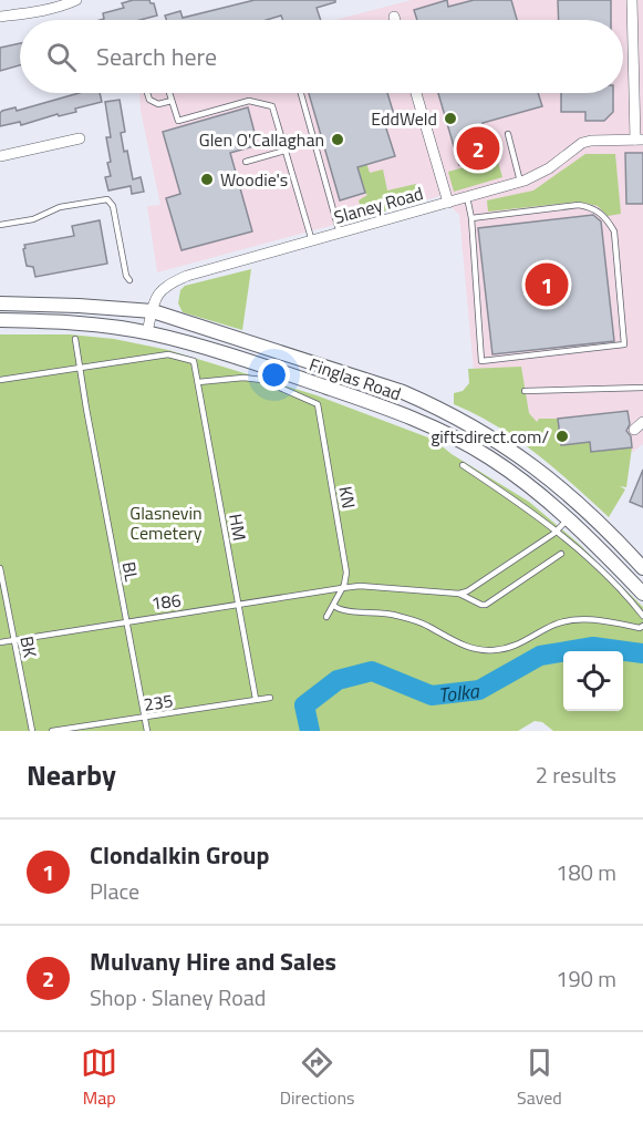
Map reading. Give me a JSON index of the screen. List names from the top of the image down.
{
  "streets": {
    "main road": ["Finglas Road"],
    "street": ["Slaney Road"],
    "lane": [
      "KN",
      "HM",
      "BL",
      "186",
      "BK",
      "235"
    ]
  },
  "crossings": [
    ["Slaney Road", "Finglas Road"],
    ["KN", "HM"],
    ["KN", "186"],
    ["HM", "BL"],
    ["HM", "186"],
    ["HM", "235"],
    ["BL", "186"],
    ["BL", "235"],
    ["186", "BK"]
  ],
  "water": ["Tolka"],
  "parks": ["Glasnevin Cemetery"],
  "places": [
    "EddWeld",
    "Glen O'Callaghan",
    "Woodie's",
    "giftsdirect.com/"
  ],
  "page": {
    "search": "Search here",
    "pins": ["2", "1"],
    "heading": ["Nearby", "2 results"],
    "list": [
      {
        "mark": "1",
        "name": "Clondalkin Group",
        "note": "Place",
        "value": "180 m"
      },
      {
        "mark": "2",
        "name": "Mulvany Hire and Sales",
        "note": "Shop · Slaney Road",
        "value": "190 m"
      }
    ],
    "nav": ["Map", "Directions", "Saved"]
  }
}
